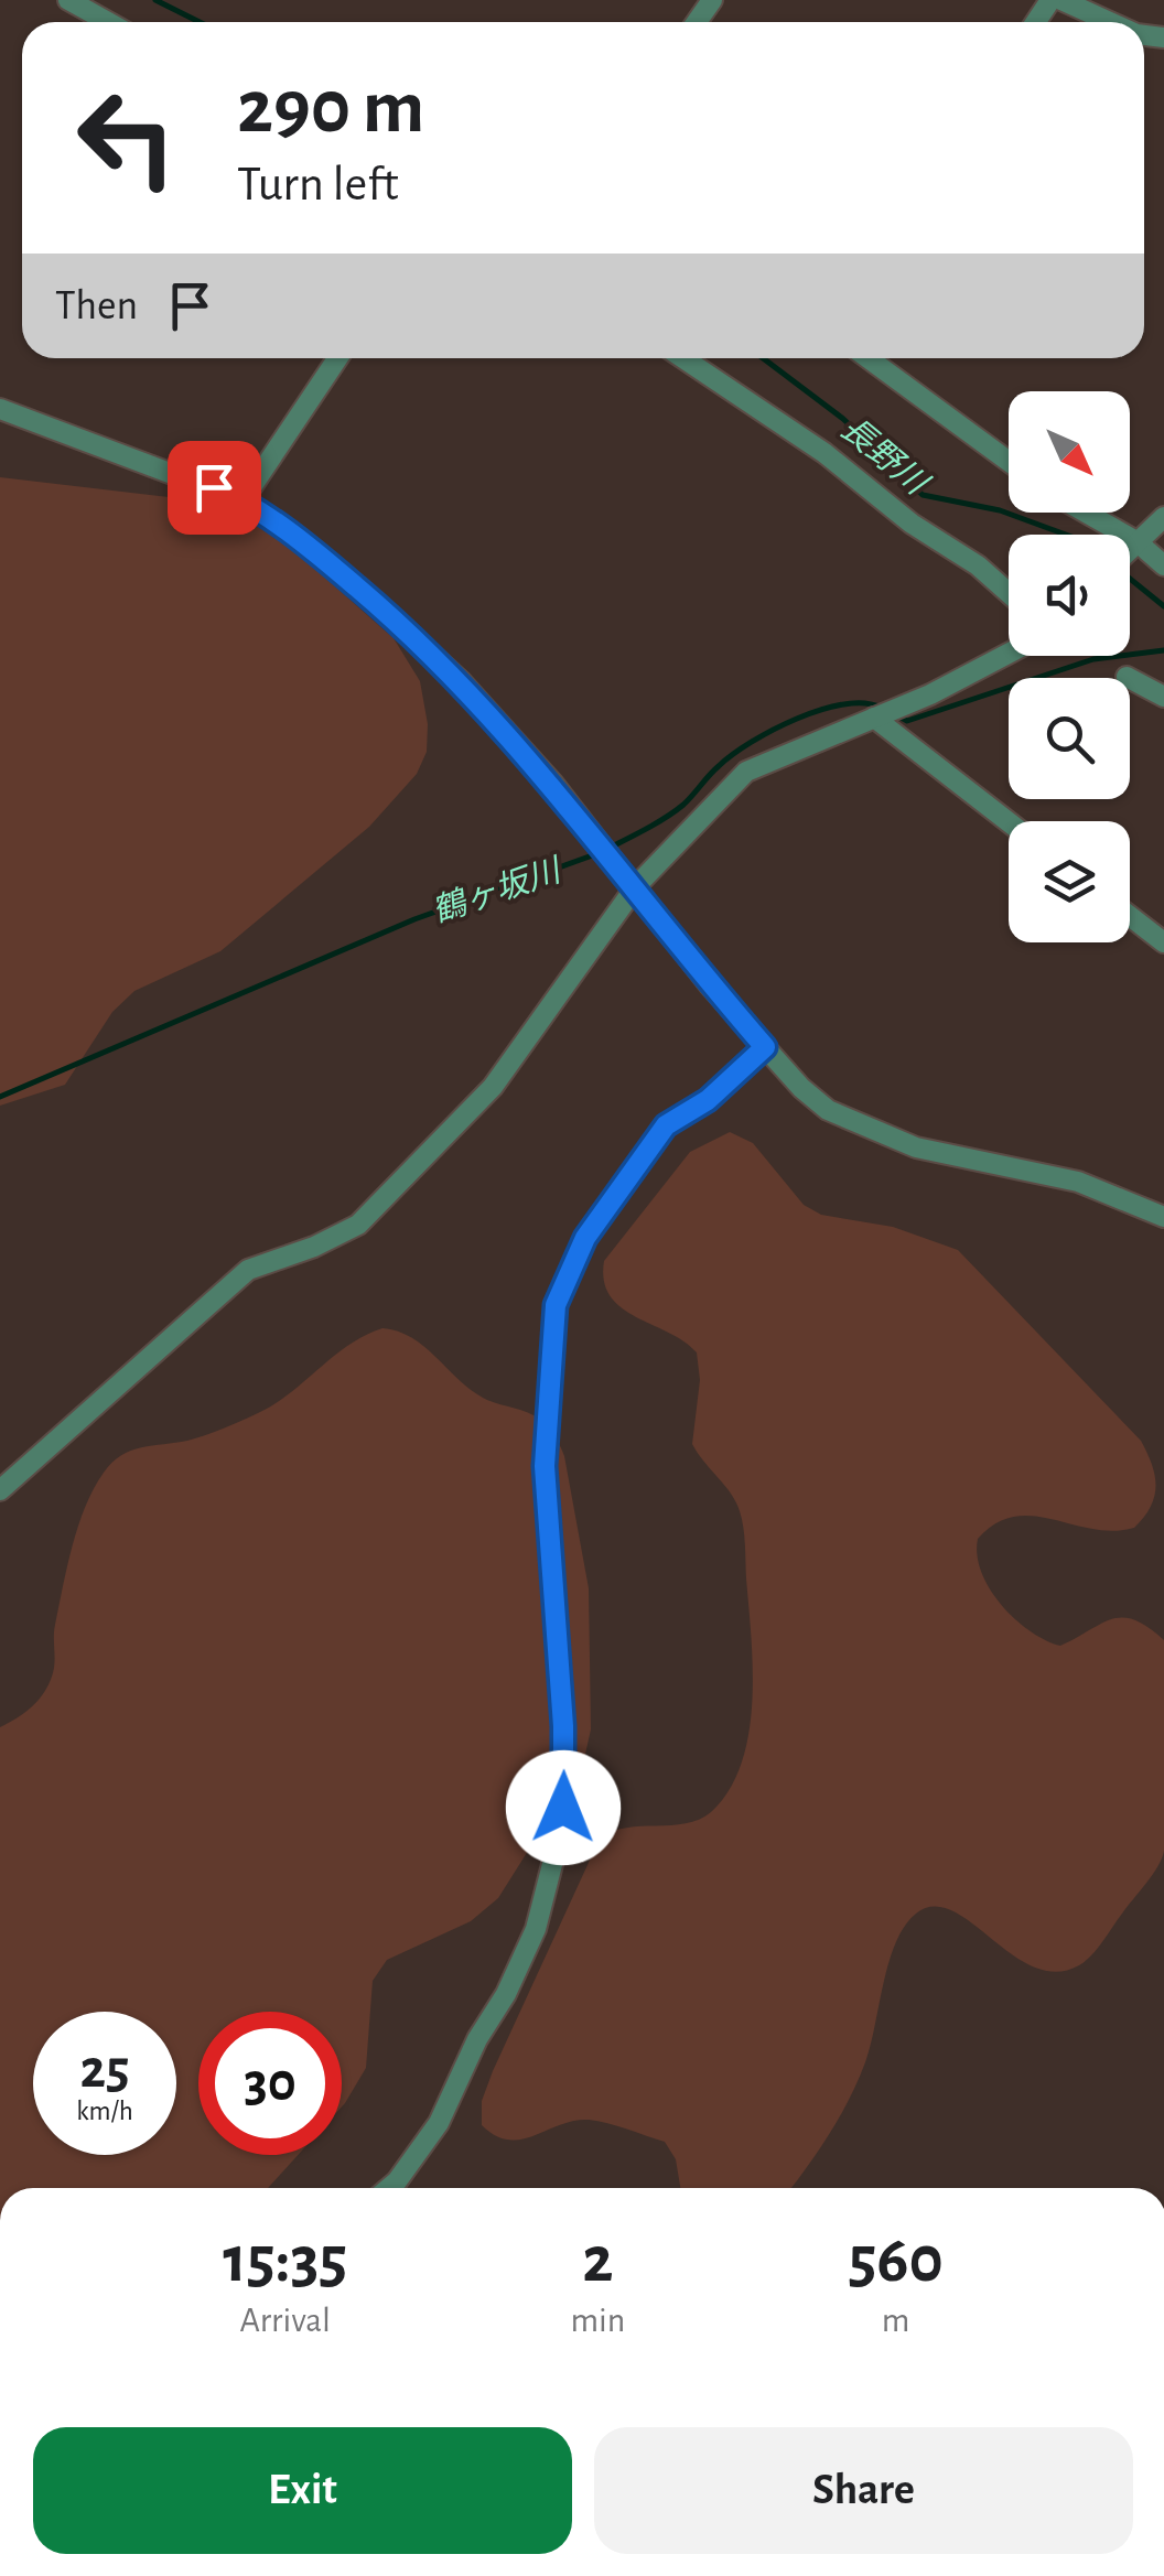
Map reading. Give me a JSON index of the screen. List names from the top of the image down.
{
  "water": ["長野川", "鶴ヶ坂川"],
  "north": "bottom right",
  "page": {
    "turn": ["290 m", "Turn left"],
    "then": "Then",
    "speed": "25 km/h",
    "limit": "30",
    "eta": [
      "15:35",
      "Arrival",
      "2",
      "min",
      "560",
      "m"
    ],
    "buttons": ["Exit", "Share"]
  }
}
